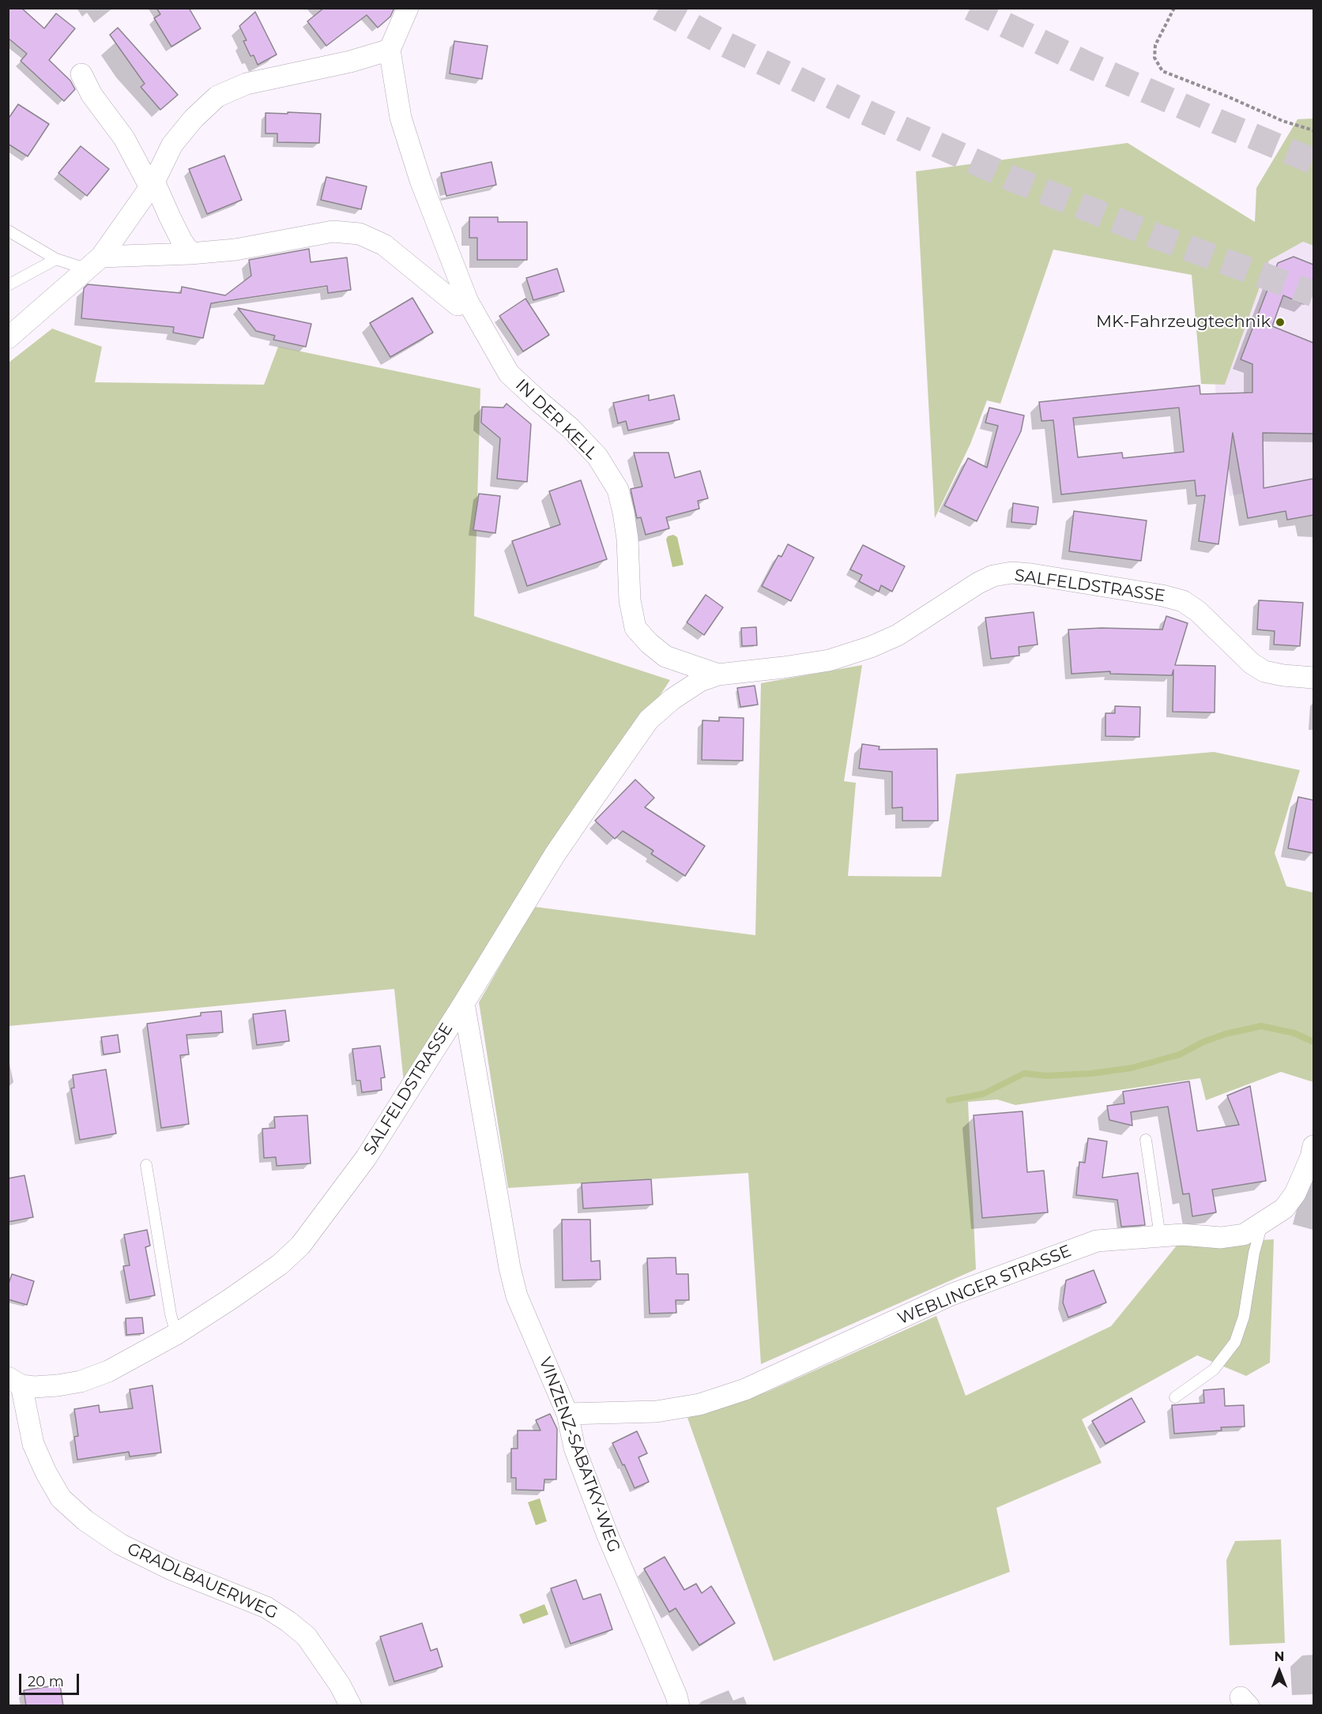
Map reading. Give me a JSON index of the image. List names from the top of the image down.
{
  "streets": {
    "street": [
      "IN DER KELL",
      "SALFELDSTRASSE",
      "WEBLINGER STRASSE",
      "VINZENZ-SABATKY-WEG",
      "GRADLBAUERWEG"
    ]
  },
  "crossings": [
    ["IN DER KELL", "SALFELDSTRASSE"],
    ["SALFELDSTRASSE", "VINZENZ-SABATKY-WEG"],
    ["SALFELDSTRASSE", "GRADLBAUERWEG"],
    ["WEBLINGER STRASSE", "VINZENZ-SABATKY-WEG"]
  ],
  "places": ["MK-Fahrzeugtechnik"],
  "scale_bar": "20 m",
  "north": "top"
}
